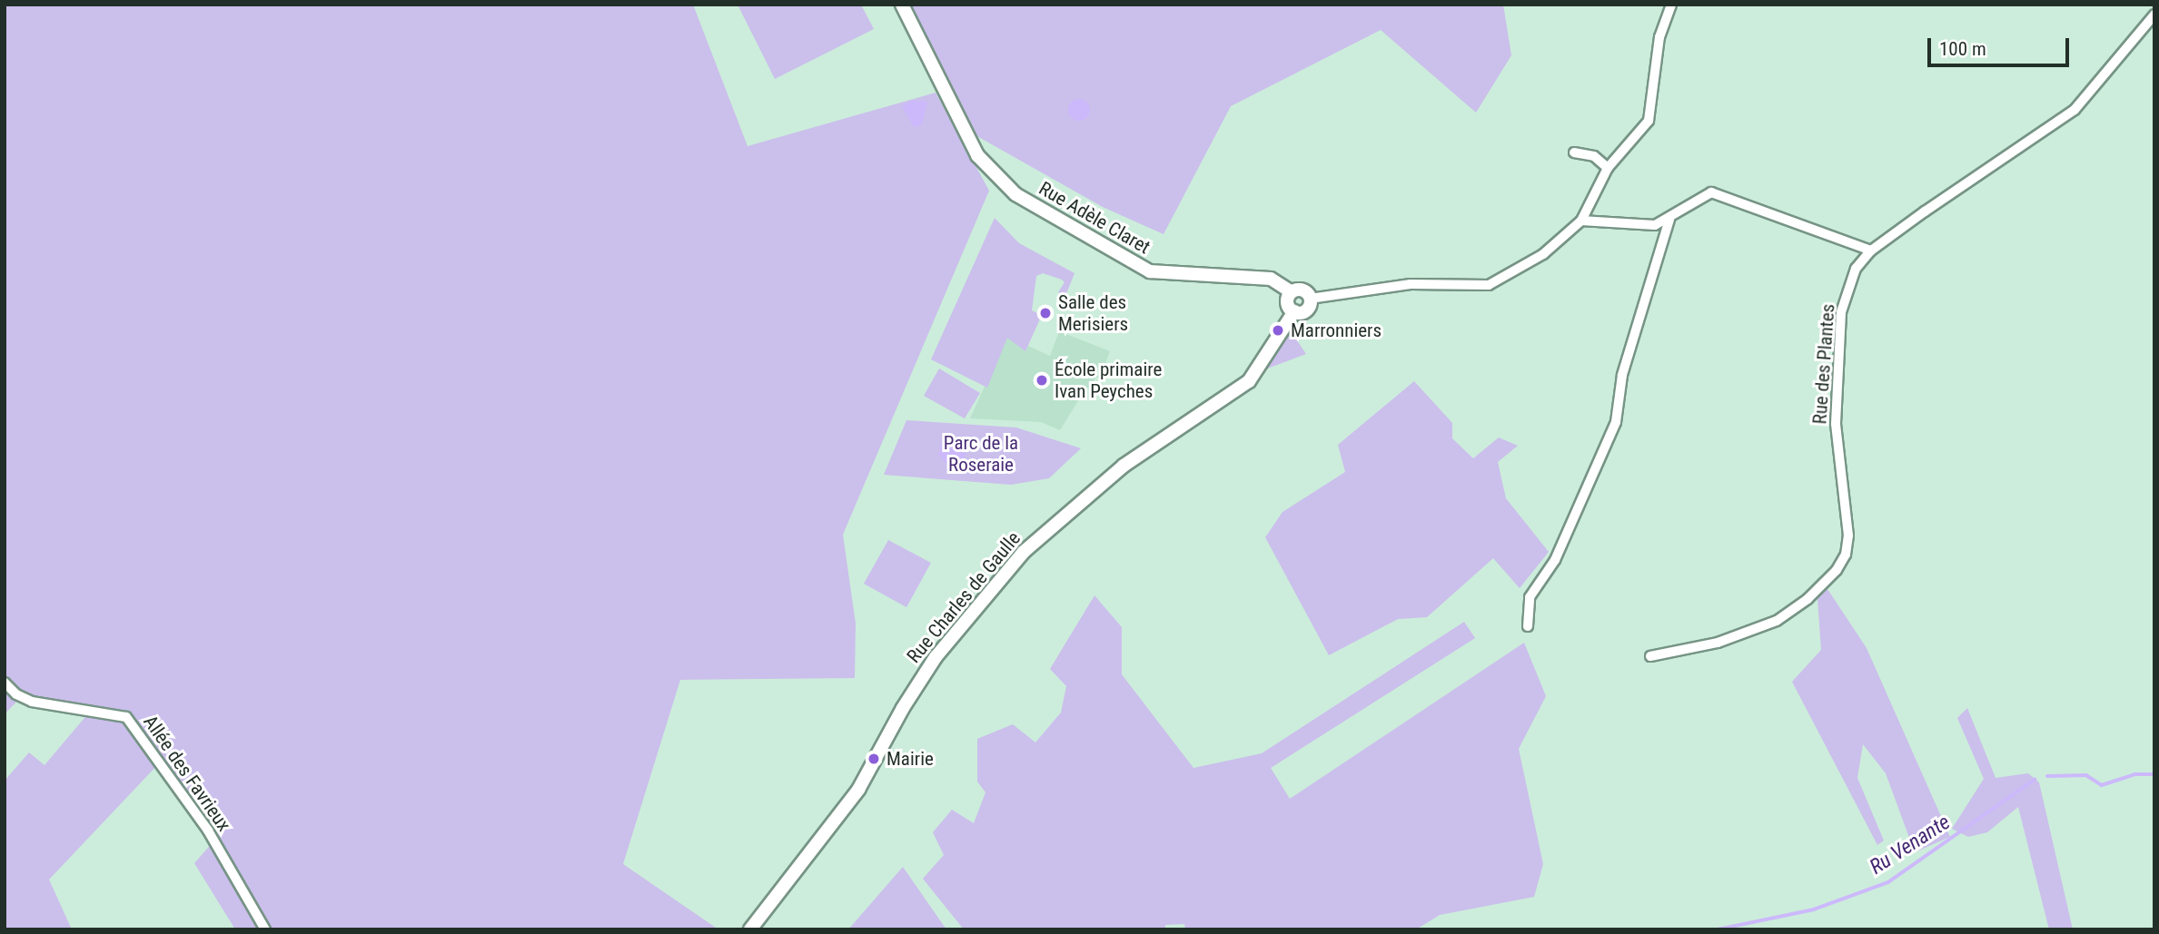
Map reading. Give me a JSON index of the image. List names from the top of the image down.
{
  "streets": {
    "street": [
      "Rue Adèle Claret",
      "Rue des Plantes",
      "Rue Charles de Gaulle",
      "Allée des Favrieux"
    ]
  },
  "crossings": [
    ["Rue Adèle Claret", "Rue Charles de Gaulle"]
  ],
  "water": ["Ru Venante"],
  "parks": ["Parc de la Roseraie"],
  "places": [
    "Salle des Merisiers",
    "Marronniers",
    "École primaire Ivan Peyches",
    "Mairie"
  ],
  "scale_bar": "100 m"
}
